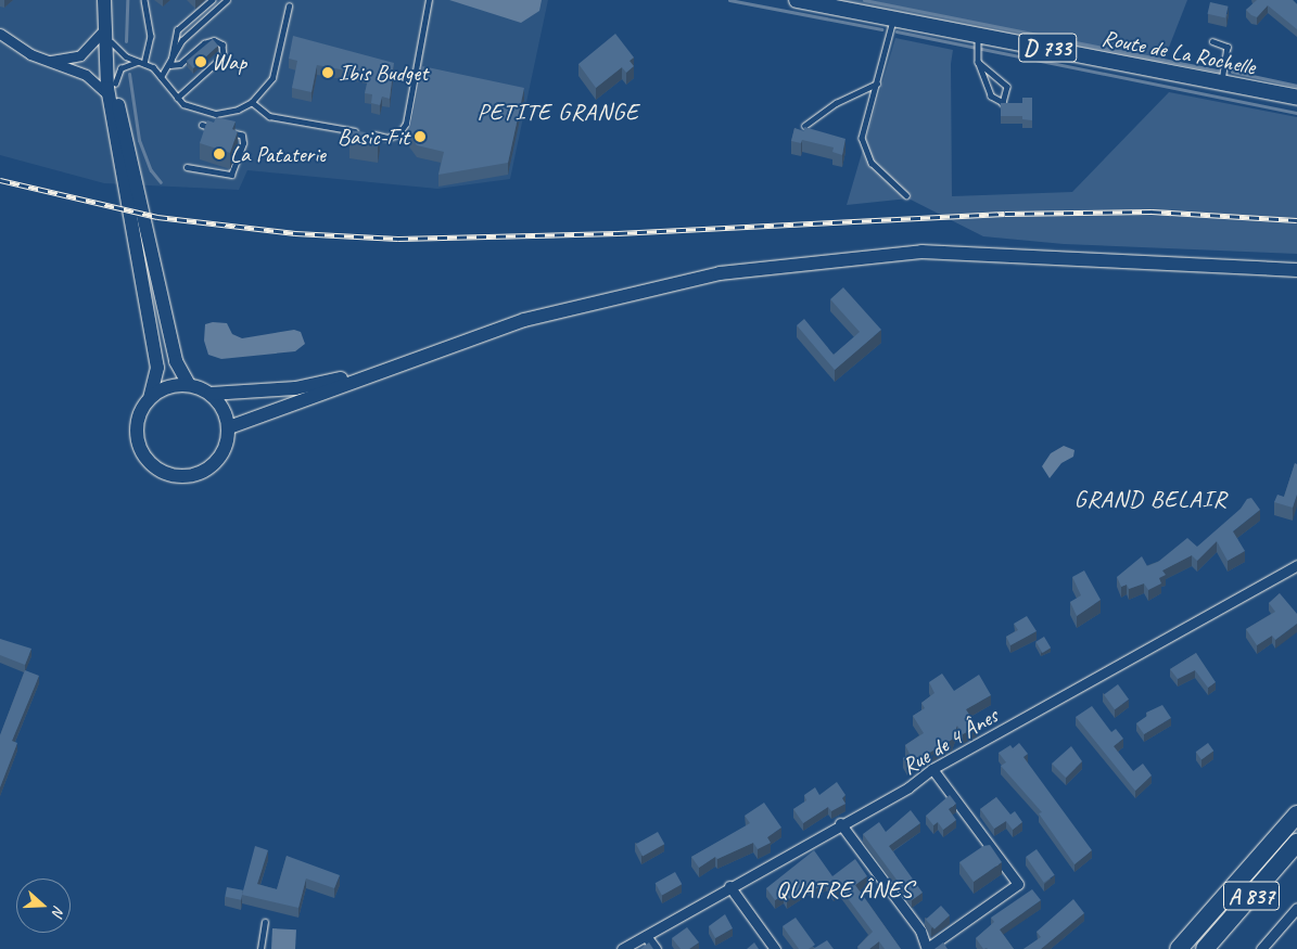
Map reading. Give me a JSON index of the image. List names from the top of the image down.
{
  "streets": {
    "highway": ["A 837"],
    "main road": ["D 733", "Route de La Rochelle"],
    "street": ["Rue de 4 Ânes"]
  },
  "districts": ["PETITE GRANGE", "GRAND BELAIR", "QUATRE ÂNES"],
  "places": [
    "Wap",
    "Ibis Budget",
    "Basic-Fit",
    "La Pataterie"
  ],
  "north": "right"
}
